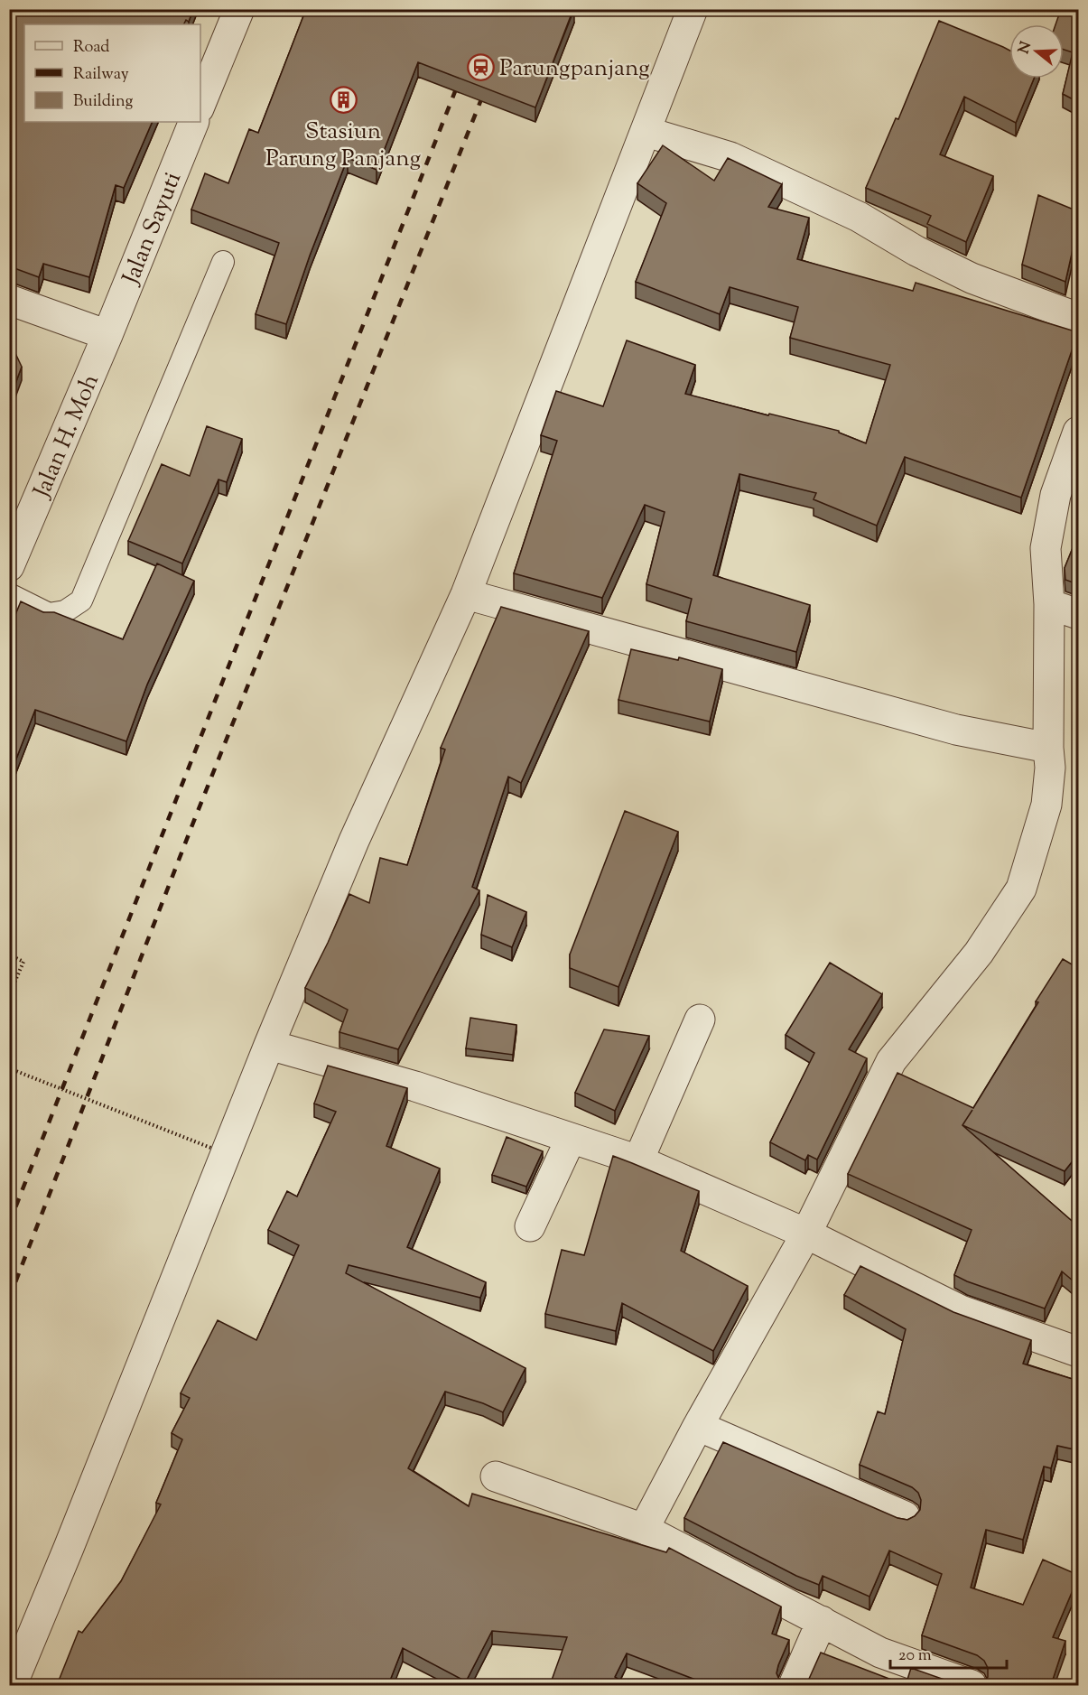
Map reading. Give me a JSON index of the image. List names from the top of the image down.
{
  "streets": {
    "street": ["Jalan Sayuti", "Jalan H. Moh"]
  },
  "crossings": [
    ["Jalan Sayuti", "Jalan H. Moh"]
  ],
  "places": {
    "station": ["Parungpanjang"],
    "building": ["Stasiun Parung Panjang"]
  },
  "legend": ["Road", "Railway", "Building"],
  "scale_bar": "20 m",
  "north": "left"
}
